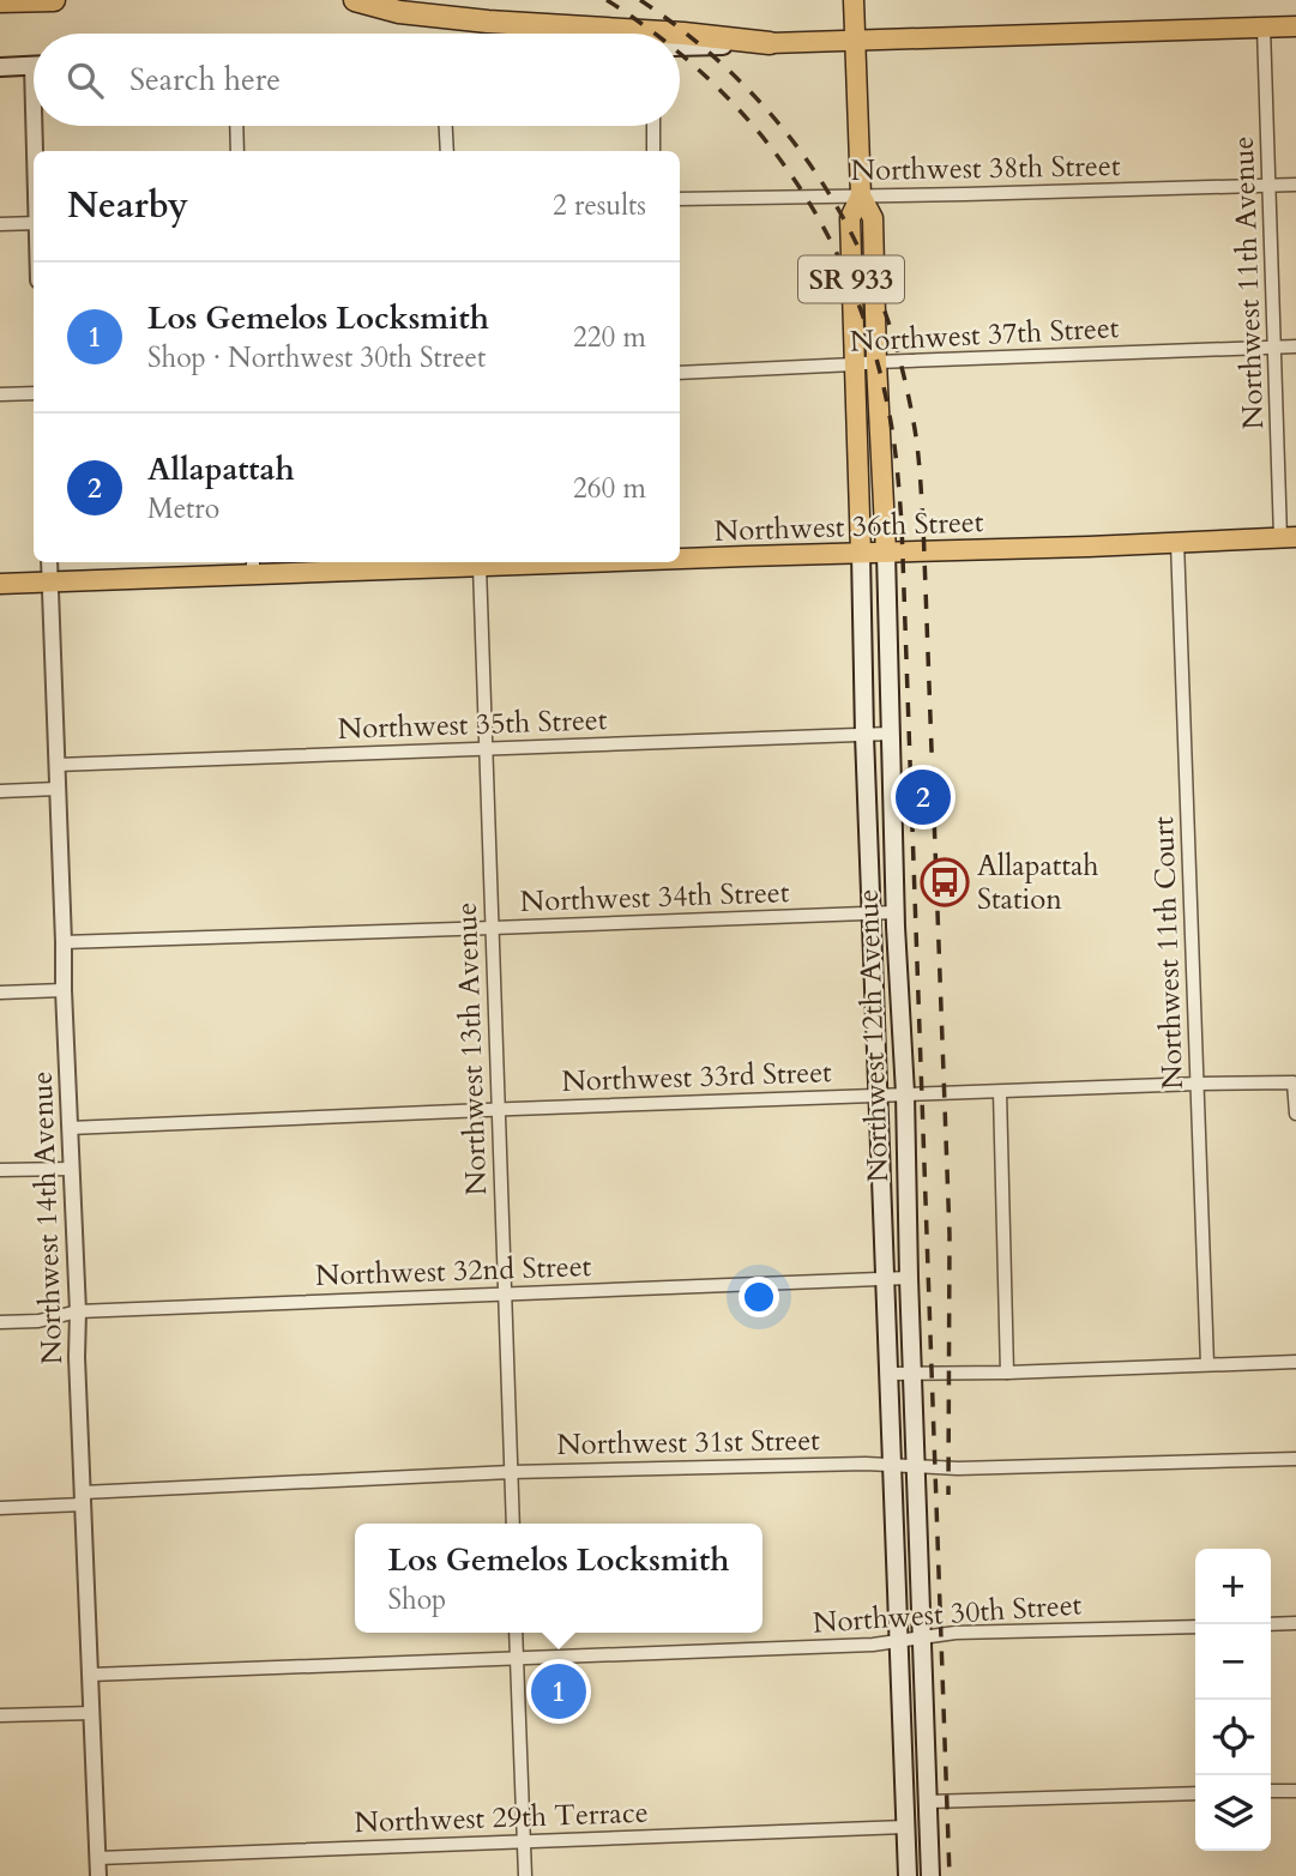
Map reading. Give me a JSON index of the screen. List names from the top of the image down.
{
  "streets": {
    "main road": ["SR 933", "Northwest 36th Street", "Northwest 12th Avenue"],
    "street": [
      "Northwest 38th Street",
      "Northwest 11th Avenue",
      "Northwest 37th Street",
      "Northwest 35th Street",
      "Northwest 34th Street",
      "Northwest 11th Court",
      "Northwest 13th Avenue",
      "Northwest 33rd Street",
      "Northwest 14th Avenue",
      "Northwest 32nd Street",
      "Northwest 31st Street",
      "Northwest 30th Street",
      "Northwest 29th Terrace"
    ]
  },
  "crossings": [
    ["Northwest 38th Street", "Northwest 11th Avenue"],
    ["Northwest 38th Street", "Northwest 12th Avenue"],
    ["Northwest 11th Avenue", "Northwest 37th Street"],
    ["Northwest 11th Avenue", "Northwest 36th Street"],
    ["Northwest 37th Street", "Northwest 12th Avenue"],
    ["Northwest 36th Street", "Northwest 11th Court"],
    ["Northwest 36th Street", "Northwest 12th Avenue"],
    ["Northwest 36th Street", "Northwest 13th Avenue"],
    ["Northwest 36th Street", "Northwest 14th Avenue"],
    ["Northwest 35th Street", "Northwest 12th Avenue"],
    ["Northwest 35th Street", "Northwest 13th Avenue"],
    ["Northwest 35th Street", "Northwest 14th Avenue"],
    ["Northwest 34th Street", "Northwest 12th Avenue"],
    ["Northwest 34th Street", "Northwest 13th Avenue"],
    ["Northwest 34th Street", "Northwest 14th Avenue"],
    ["Northwest 11th Court", "Northwest 33rd Street"],
    ["Northwest 12th Avenue", "Northwest 33rd Street"],
    ["Northwest 12th Avenue", "Northwest 32nd Street"],
    ["Northwest 12th Avenue", "Northwest 31st Street"],
    ["Northwest 12th Avenue", "Northwest 30th Street"],
    ["Northwest 12th Avenue", "Northwest 29th Terrace"],
    ["Northwest 13th Avenue", "Northwest 33rd Street"],
    ["Northwest 13th Avenue", "Northwest 32nd Street"],
    ["Northwest 13th Avenue", "Northwest 31st Street"],
    ["Northwest 33rd Street", "Northwest 14th Avenue"],
    ["Northwest 14th Avenue", "Northwest 32nd Street"],
    ["Northwest 14th Avenue", "Northwest 31st Street"],
    ["Northwest 14th Avenue", "Northwest 30th Street"],
    ["Northwest 14th Avenue", "Northwest 29th Terrace"]
  ],
  "places": {
    "bus stop": ["Allapattah Station"]
  },
  "page": {
    "search": "Search here",
    "heading": ["Nearby", "2 results"],
    "list": [
      {
        "mark": "1",
        "name": "Los Gemelos Locksmith",
        "note": "Shop · Northwest 30th Street",
        "value": "220 m"
      },
      {
        "mark": "2",
        "name": "Allapattah",
        "note": "Metro",
        "value": "260 m"
      }
    ],
    "pins": ["2", "1"],
    "popup": ["Los Gemelos Locksmith", "Shop"],
    "map_buttons": ["+", "−"]
  }
}
